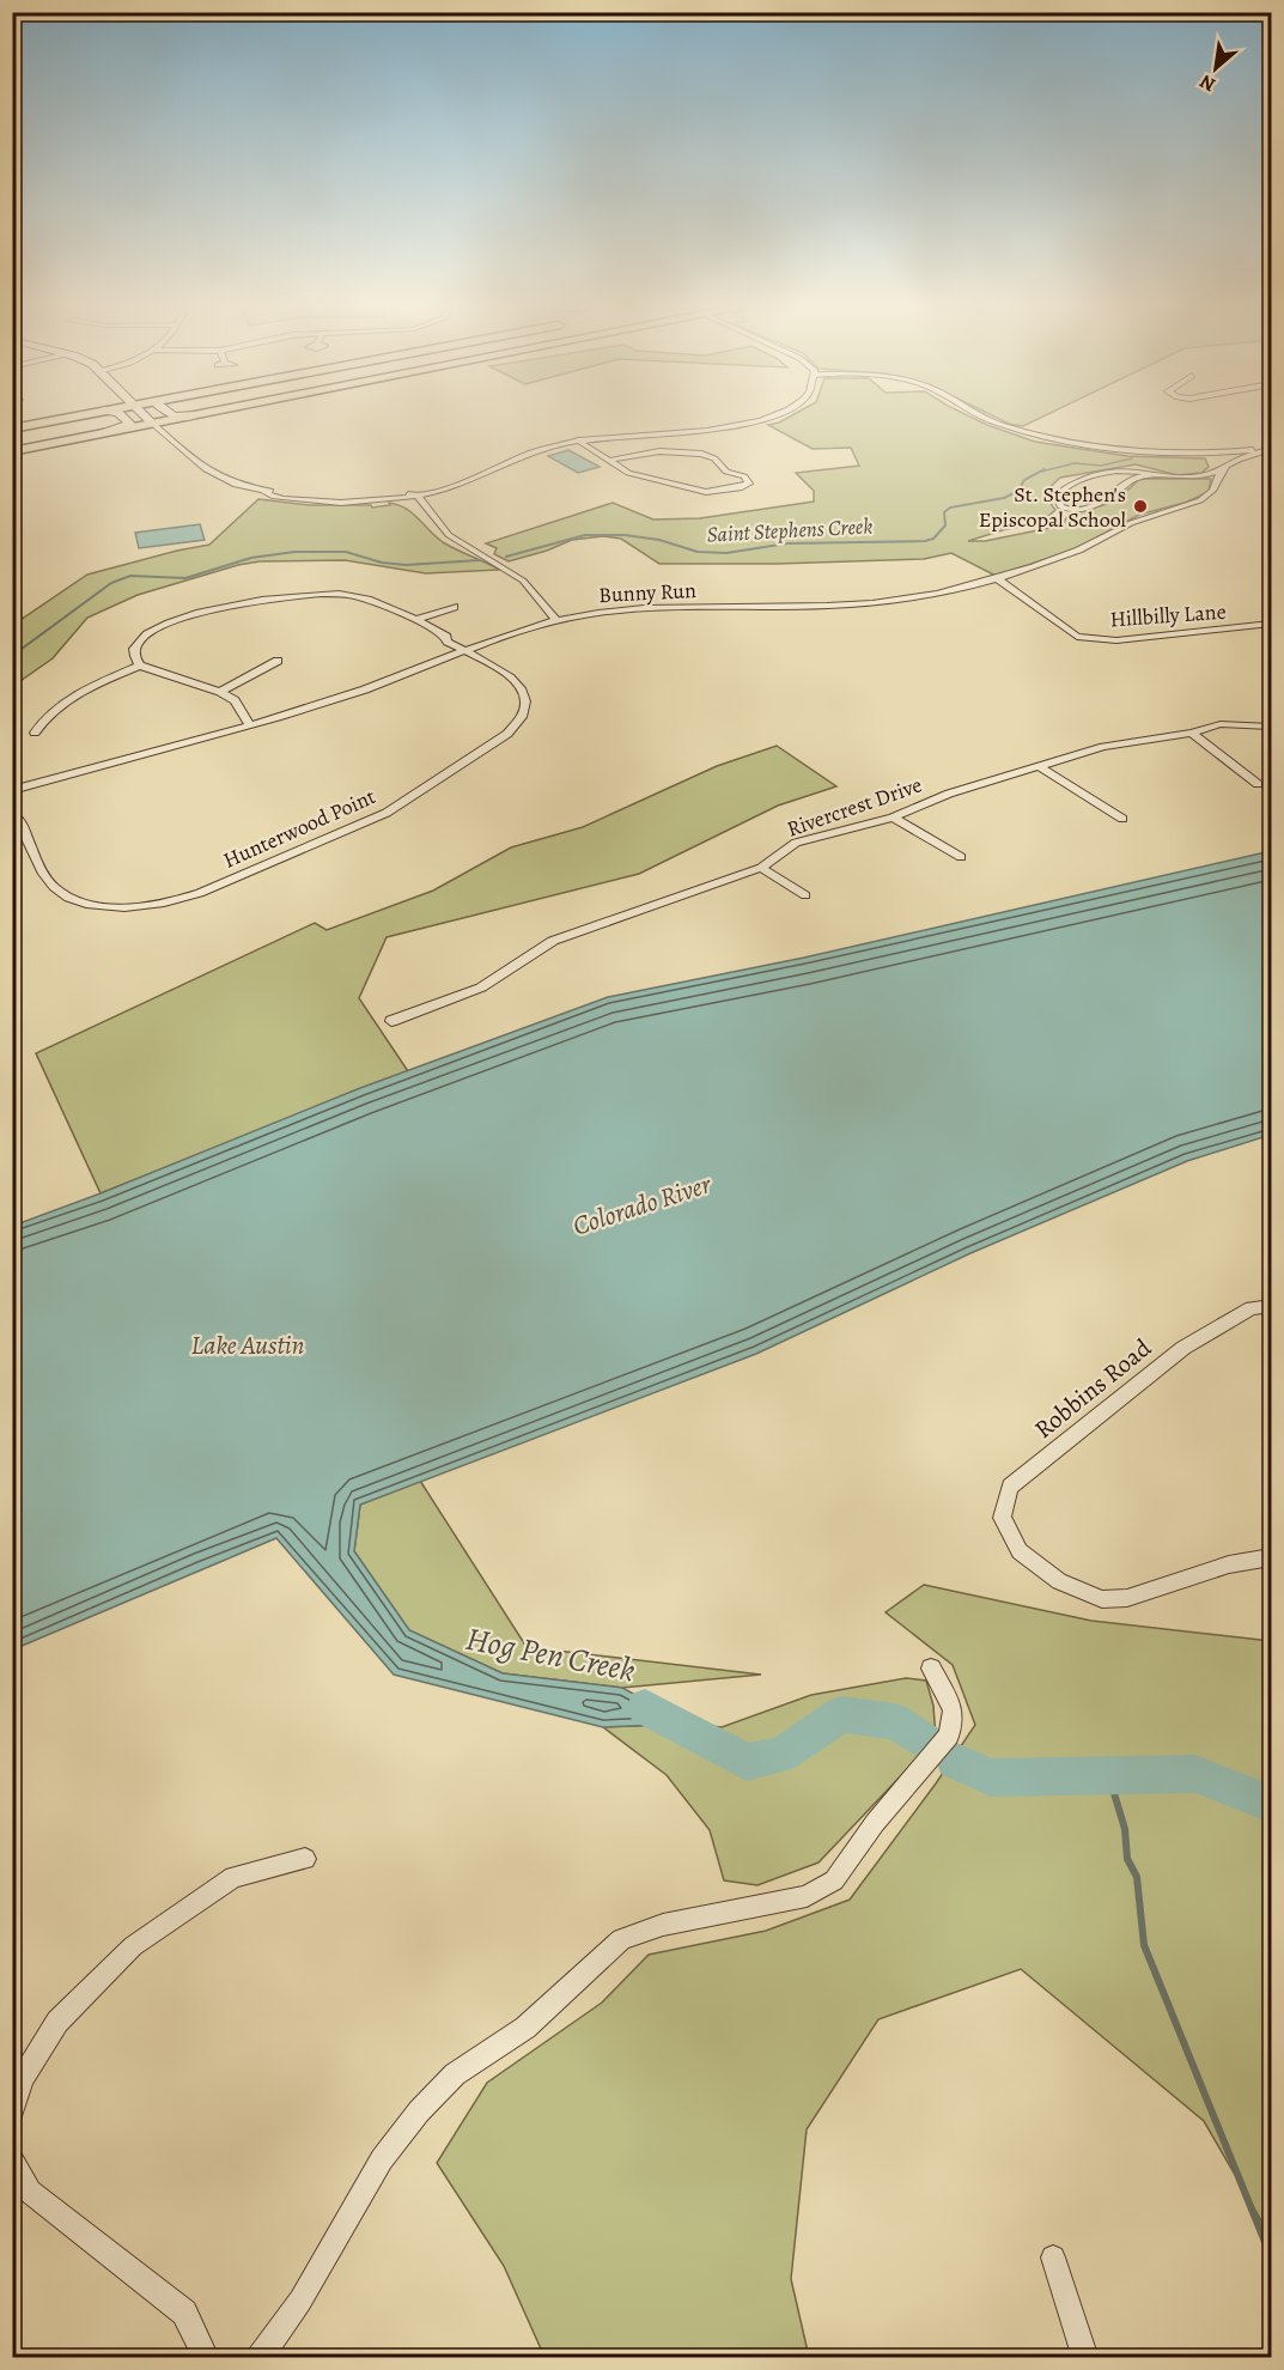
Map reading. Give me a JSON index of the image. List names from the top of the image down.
{
  "streets": {
    "street": [
      "Bunny Run",
      "Hillbilly Lane",
      "Rivercrest Drive",
      "Hunterwood Point",
      "Robbins Road"
    ]
  },
  "crossings": [
    ["Bunny Run", "Hillbilly Lane"],
    ["Bunny Run", "Hunterwood Point"]
  ],
  "water": [
    "Saint Stephens Creek",
    "Colorado River",
    "Lake Austin",
    "Hog Pen Creek"
  ],
  "places": ["St. Stephen's Episcopal School"],
  "north": "bottom left"
}
